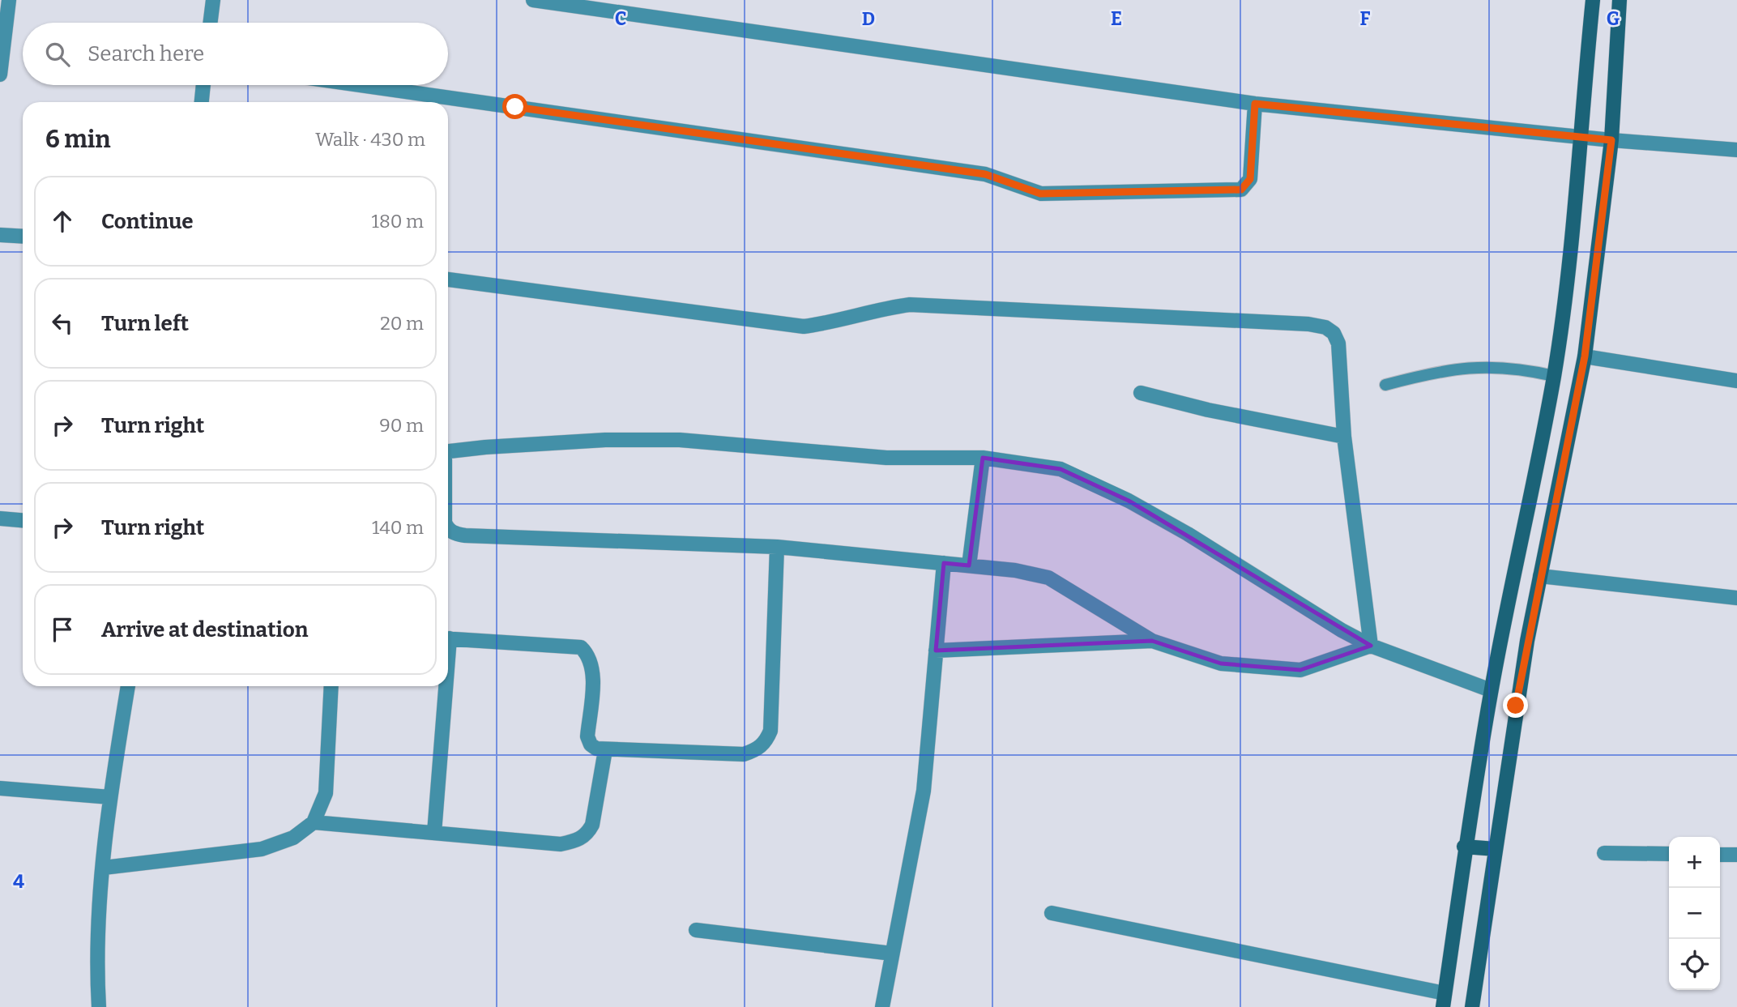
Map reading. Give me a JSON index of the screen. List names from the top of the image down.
{
  "page": {
    "search": "Search here",
    "heading": ["6 min", "Walk · 430 m"],
    "list": [
      ["Continue", "180 m"],
      ["Turn left", "20 m"],
      ["Turn right", "90 m"],
      ["Turn right", "140 m"],
      "Arrive at destination"
    ],
    "map_buttons": ["+", "−"]
  },
  "grid": {
    "columns": [
      "C",
      "D",
      "E",
      "F",
      "G"
    ],
    "rows": ["4"]
  }
}
